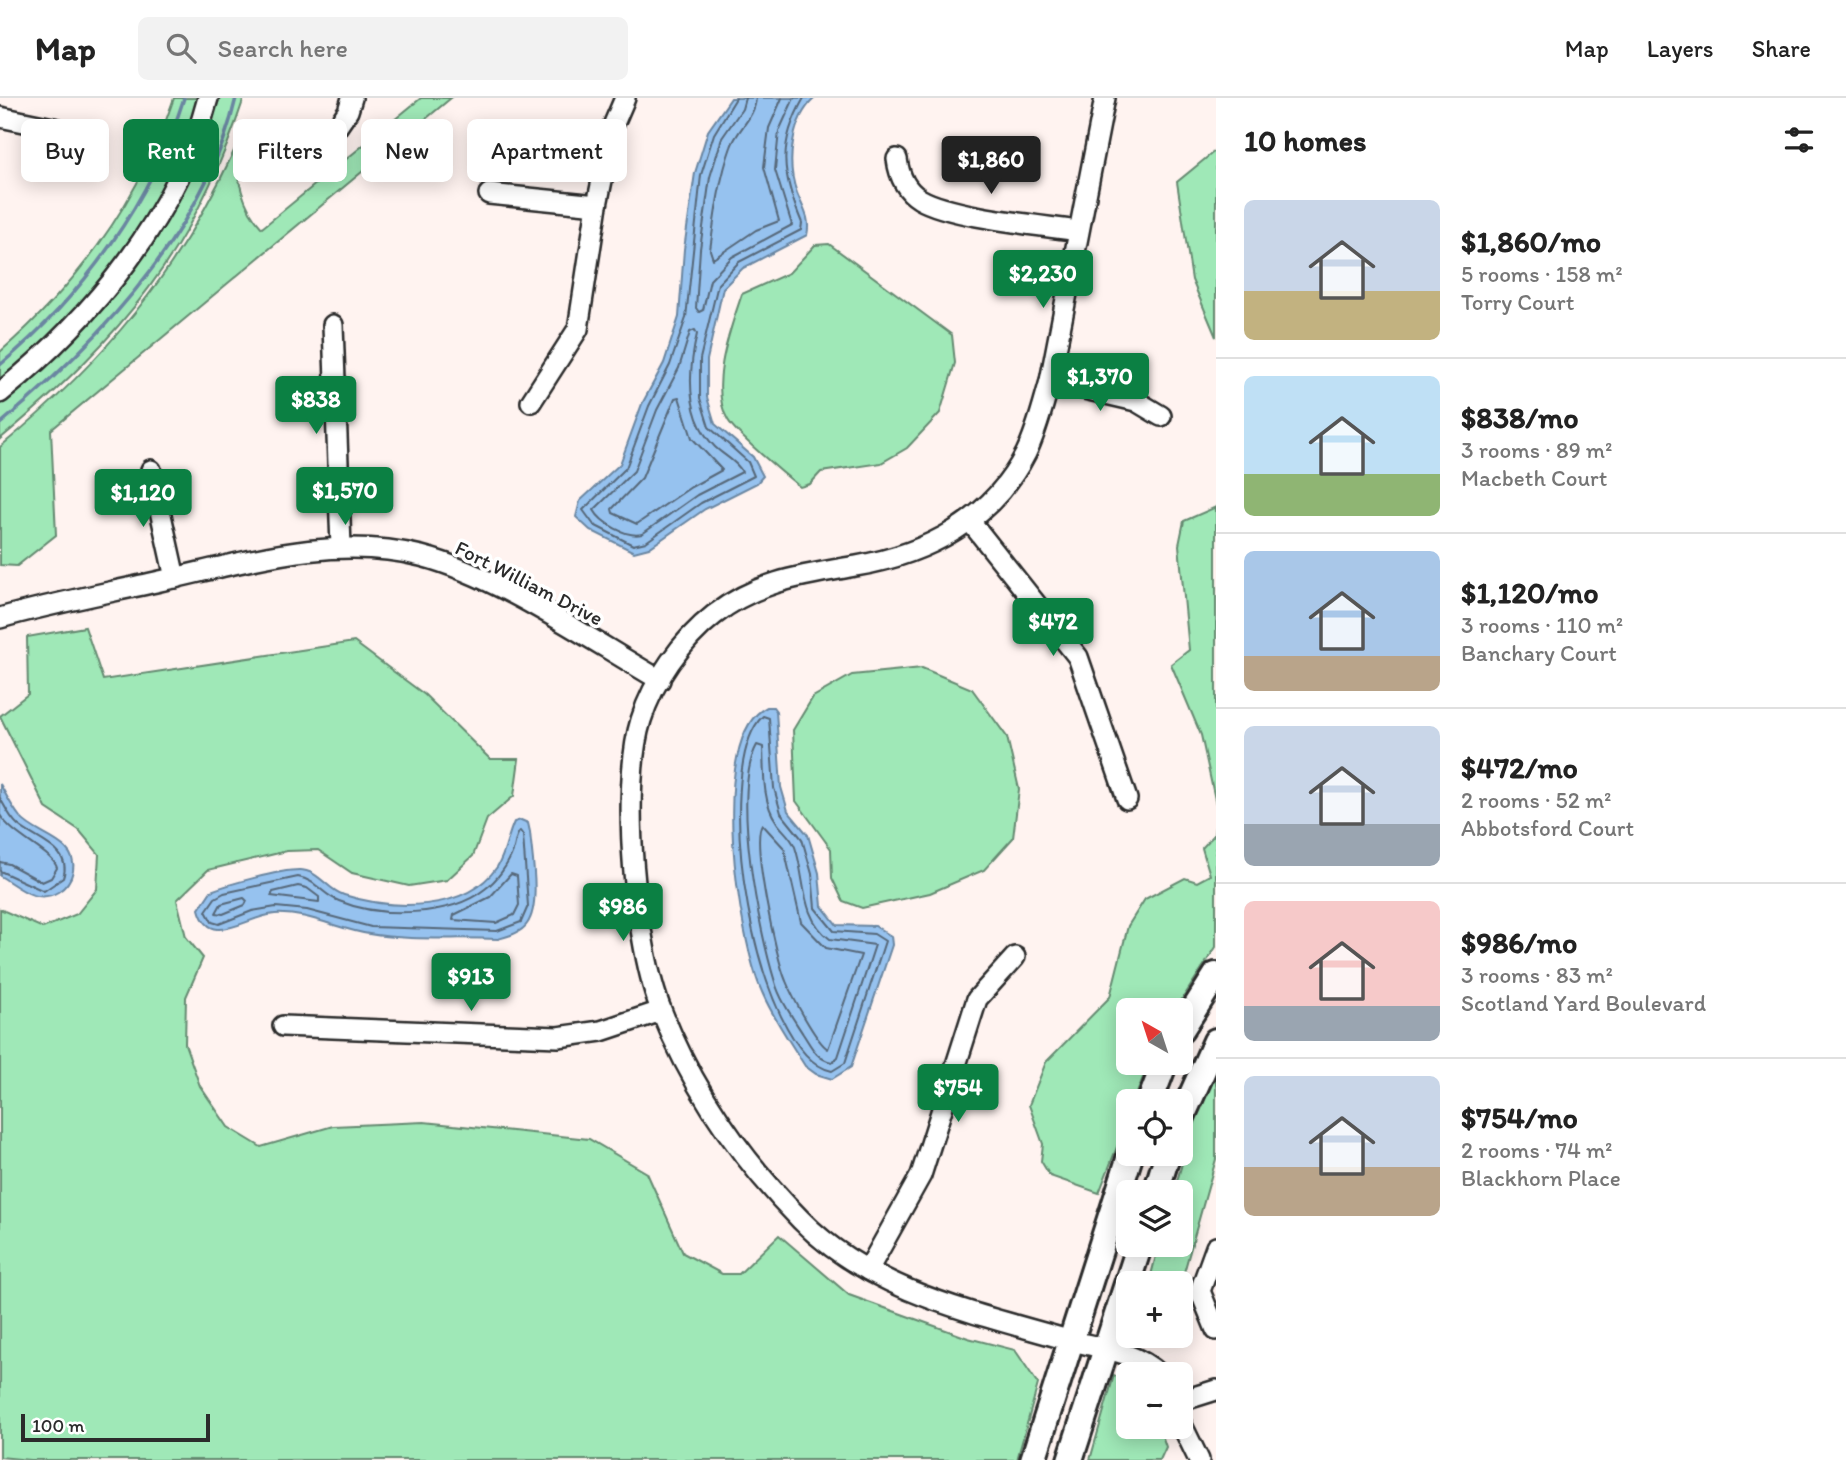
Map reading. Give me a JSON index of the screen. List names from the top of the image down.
{
  "streets": {
    "street": ["Fort William Drive"]
  },
  "scale_bar": "100 m",
  "north": "top left",
  "page": {
    "header": "Map",
    "search": "Search here",
    "nav": ["Map", "Layers", "Share"],
    "heading": "10 homes",
    "chip": [
      "Buy",
      "Rent",
      "Filters",
      "New",
      "Apartment"
    ],
    "price": [
      "$1,860",
      "$2,230",
      "$1,370",
      "$838",
      "$1,570",
      "$1,120",
      "$472",
      "$986",
      "$913",
      "$754"
    ],
    "list": [
      {
        "name": "$1,860/mo",
        "note": "5 rooms · 158 m² · Torry Court"
      },
      {
        "name": "$838/mo",
        "note": "3 rooms · 89 m² · Macbeth Court"
      },
      {
        "name": "$1,120/mo",
        "note": "3 rooms · 110 m² · Banchary Court"
      },
      {
        "name": "$472/mo",
        "note": "2 rooms · 52 m² · Abbotsford Court"
      },
      {
        "name": "$986/mo",
        "note": "3 rooms · 83 m² · Scotland Yard Boulevard"
      },
      {
        "name": "$754/mo",
        "note": "2 rooms · 74 m² · Blackhorn Place"
      }
    ],
    "map_buttons": ["+", "−"],
    "scale": "100 m"
  }
}
